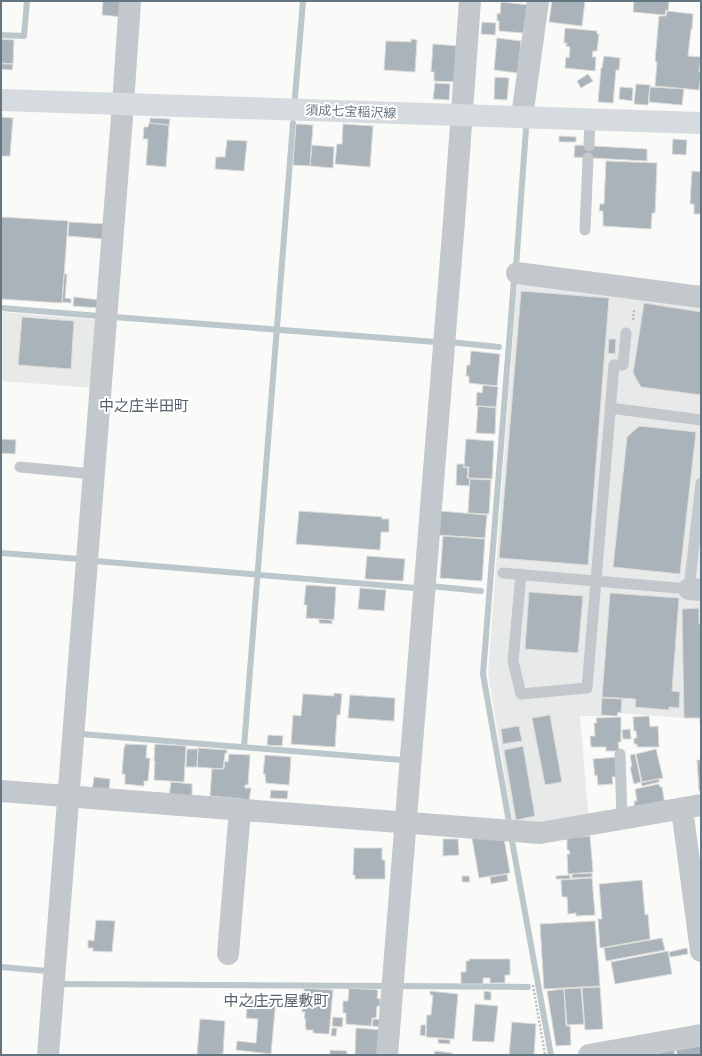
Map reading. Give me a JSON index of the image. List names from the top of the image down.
{
  "streets": {
    "main road": ["須成七宝稲沢線"]
  },
  "districts": ["中之庄半田町", "中之庄元屋敷町"]
}
